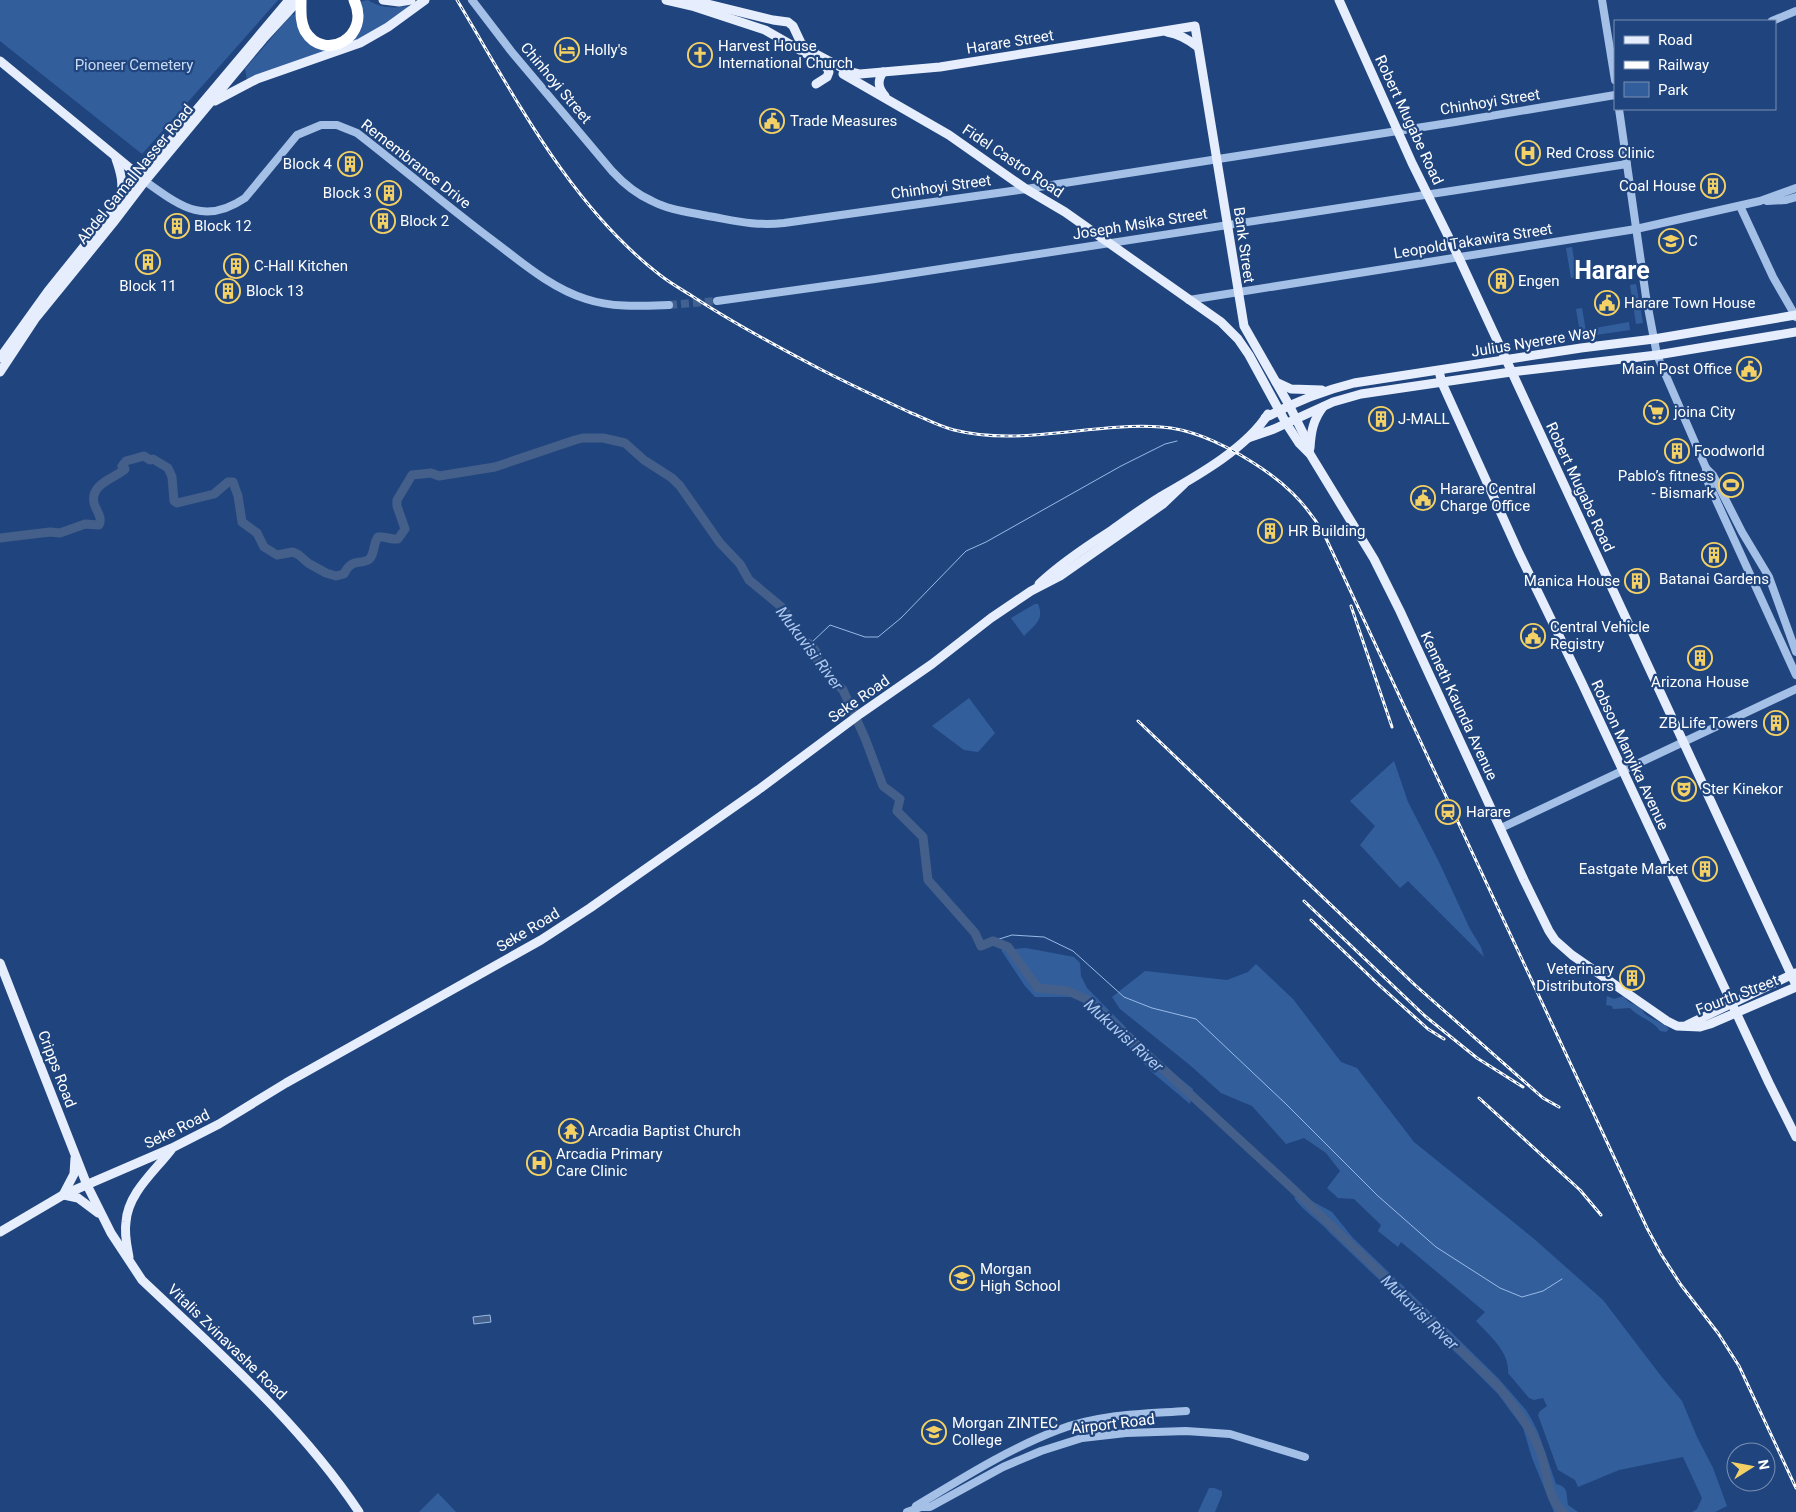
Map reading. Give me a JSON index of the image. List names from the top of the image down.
{
  "streets": {
    "main road": [
      "Harare Street",
      "Robert Mugabe Road",
      "Fidel Castro Road",
      "Remembrance Drive",
      "Abdel Gamal Nasser Road",
      "Bank Street",
      "Julius Nyerere Way",
      "Seke Road",
      "Kenneth Kaunda Avenue",
      "Robson Manyika Avenue",
      "Fourth Street",
      "Cripps Road",
      "Vitalis Zvinavashe Road"
    ],
    "street": [
      "Chinhoyi Street",
      "Joseph Msika Street",
      "Leopold Takawira Street",
      "Airport Road"
    ]
  },
  "crossings": [
    ["Harare Street", "Fidel Castro Road"],
    ["Harare Street", "Bank Street"],
    ["Chinhoyi Street", "Robert Mugabe Road"],
    ["Chinhoyi Street", "Fidel Castro Road"],
    ["Chinhoyi Street", "Bank Street"],
    ["Robert Mugabe Road", "Joseph Msika Street"],
    ["Robert Mugabe Road", "Leopold Takawira Street"],
    ["Robert Mugabe Road", "Julius Nyerere Way"],
    ["Robert Mugabe Road", "Fourth Street"],
    ["Fidel Castro Road", "Joseph Msika Street"],
    ["Fidel Castro Road", "Leopold Takawira Street"],
    ["Fidel Castro Road", "Bank Street"],
    ["Fidel Castro Road", "Julius Nyerere Way"],
    ["Fidel Castro Road", "Kenneth Kaunda Avenue"],
    ["Remembrance Drive", "Abdel Gamal Nasser Road"],
    ["Joseph Msika Street", "Bank Street"],
    ["Leopold Takawira Street", "Bank Street"],
    ["Bank Street", "Julius Nyerere Way"],
    ["Bank Street", "Kenneth Kaunda Avenue"],
    ["Julius Nyerere Way", "Seke Road"],
    ["Julius Nyerere Way", "Robson Manyika Avenue"],
    ["Seke Road", "Cripps Road"],
    ["Seke Road", "Vitalis Zvinavashe Road"],
    ["Kenneth Kaunda Avenue", "Fourth Street"],
    ["Robson Manyika Avenue", "Fourth Street"],
    ["Cripps Road", "Vitalis Zvinavashe Road"]
  ],
  "districts": ["Harare"],
  "water": ["Mukuvisi River"],
  "parks": ["Pioneer Cemetery"],
  "places": {
    "hotel": ["Holly's"],
    "church": ["Harvest House International Church"],
    "public building": [
      "Trade Measures",
      "Harare Town House",
      "Main Post Office",
      "Harare Central Charge Office",
      "Central Vehicle Registry"
    ],
    "hospital": ["Red Cross Clinic", "Arcadia Primary Care Clinic"],
    "building": [
      "Block 4",
      "Coal House",
      "Block 3",
      "Block 2",
      "Block 12",
      "Block 11",
      "C-Hall Kitchen",
      "Engen",
      "Block 13",
      "J-MALL",
      "Foodworld",
      "HR Building",
      "Batanai Gardens",
      "Manica House",
      "Arizona House",
      "ZB Life Towers",
      "Eastgate Market",
      "Veterinary Distributors"
    ],
    "school or university": ["C", "Morgan High School", "Morgan ZINTEC College"],
    "supermarket": ["joina City"],
    "sports": ["Pablo’s fitness - Bismark"],
    "theatre": ["Ster Kinekor"],
    "station": ["Harare"],
    "temple": ["Arcadia Baptist Church"]
  },
  "legend": ["Road", "Railway", "Park"],
  "north": "right"
}
